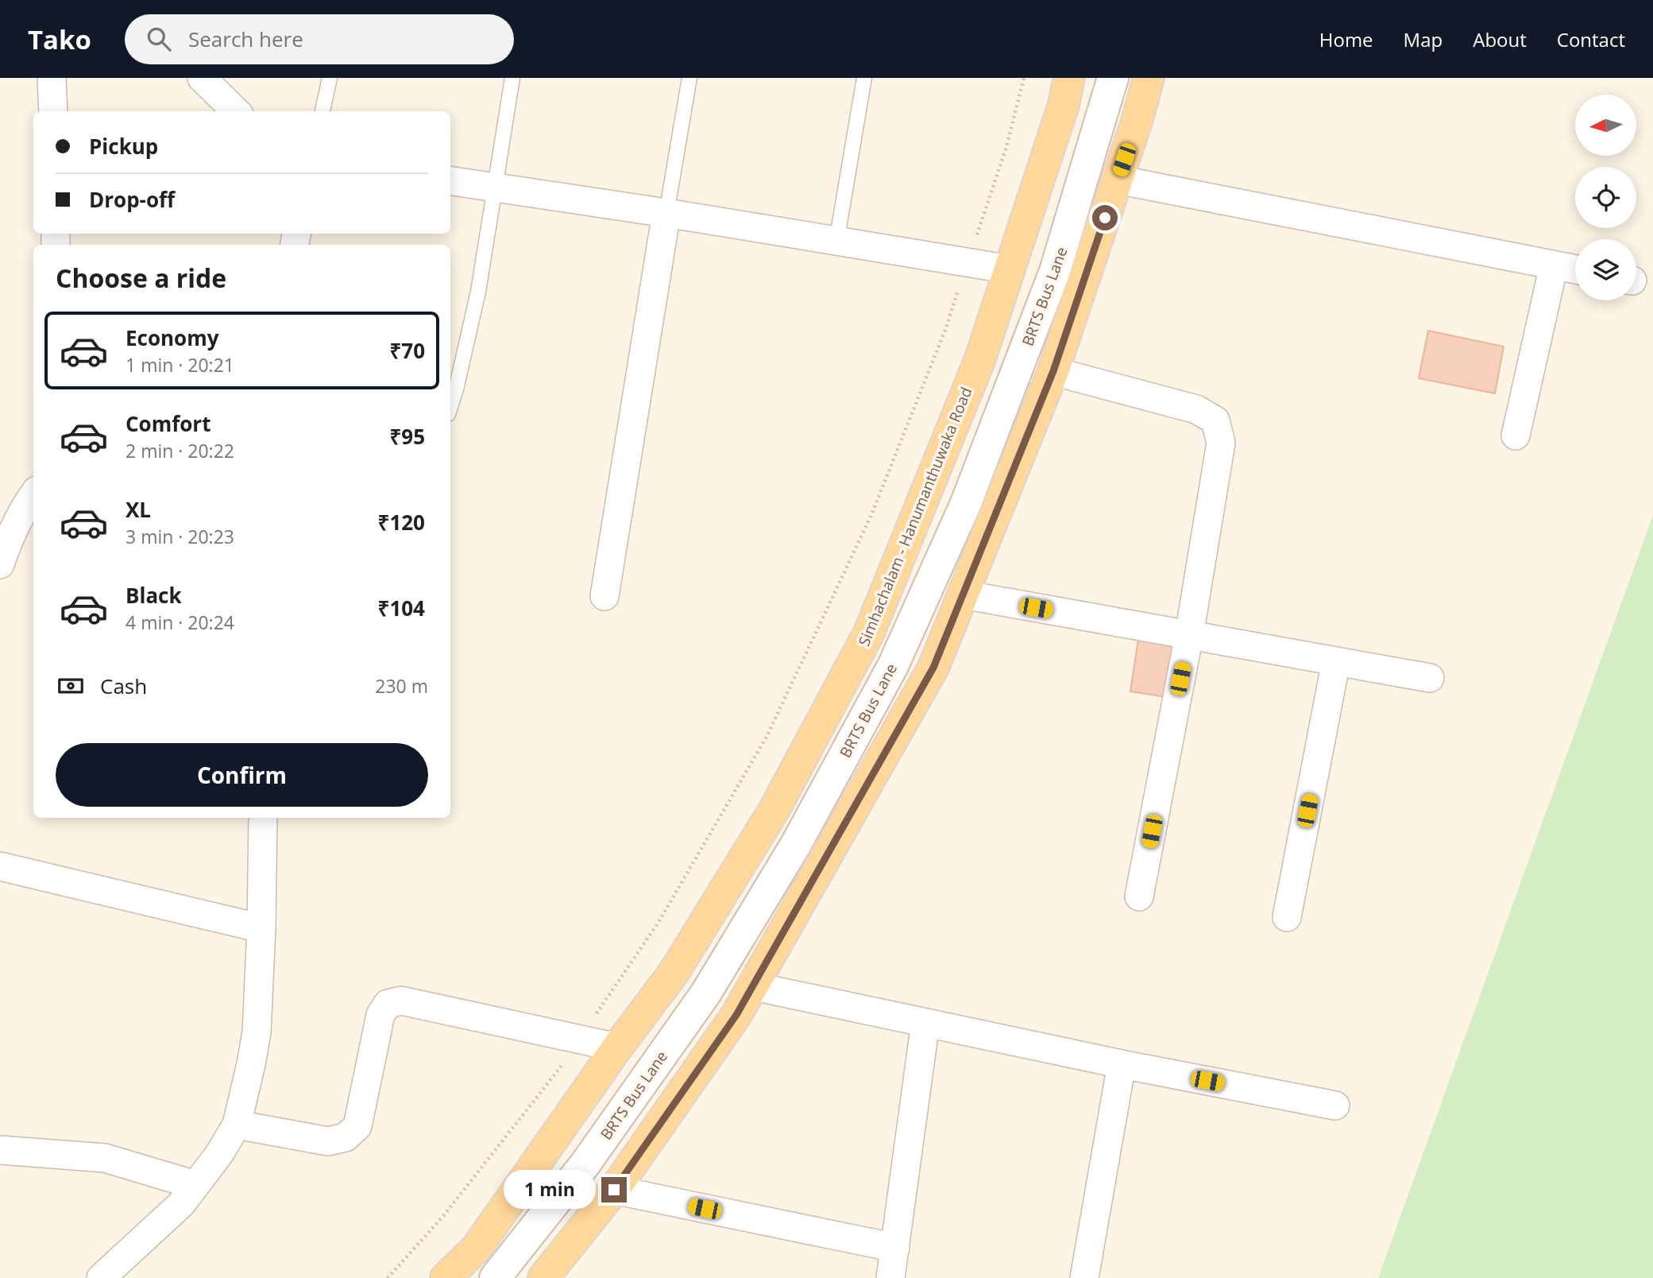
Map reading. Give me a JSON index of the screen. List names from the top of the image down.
{
  "streets": {
    "main road": ["Simhachalam - Hanumanthuwaka Road"],
    "street": ["BRTS Bus Lane"]
  },
  "north": "left",
  "page": {
    "header": "Tako",
    "search": "Search here",
    "nav": [
      "Home",
      "Map",
      "About",
      "Contact"
    ],
    "banner": ["Pickup", "Drop-off"],
    "heading": "Choose a ride",
    "list": [
      {
        "name": "Economy",
        "note": "1 min · 20:21",
        "value": "₹70"
      },
      {
        "name": "Comfort",
        "note": "2 min · 20:22",
        "value": "₹95"
      },
      {
        "name": "XL",
        "note": "3 min · 20:23",
        "value": "₹120"
      },
      {
        "name": "Black",
        "note": "4 min · 20:24",
        "value": "₹104"
      }
    ],
    "pay": ["Cash", "230 m"],
    "buttons": "Confirm",
    "bubble": "1 min"
  }
}
